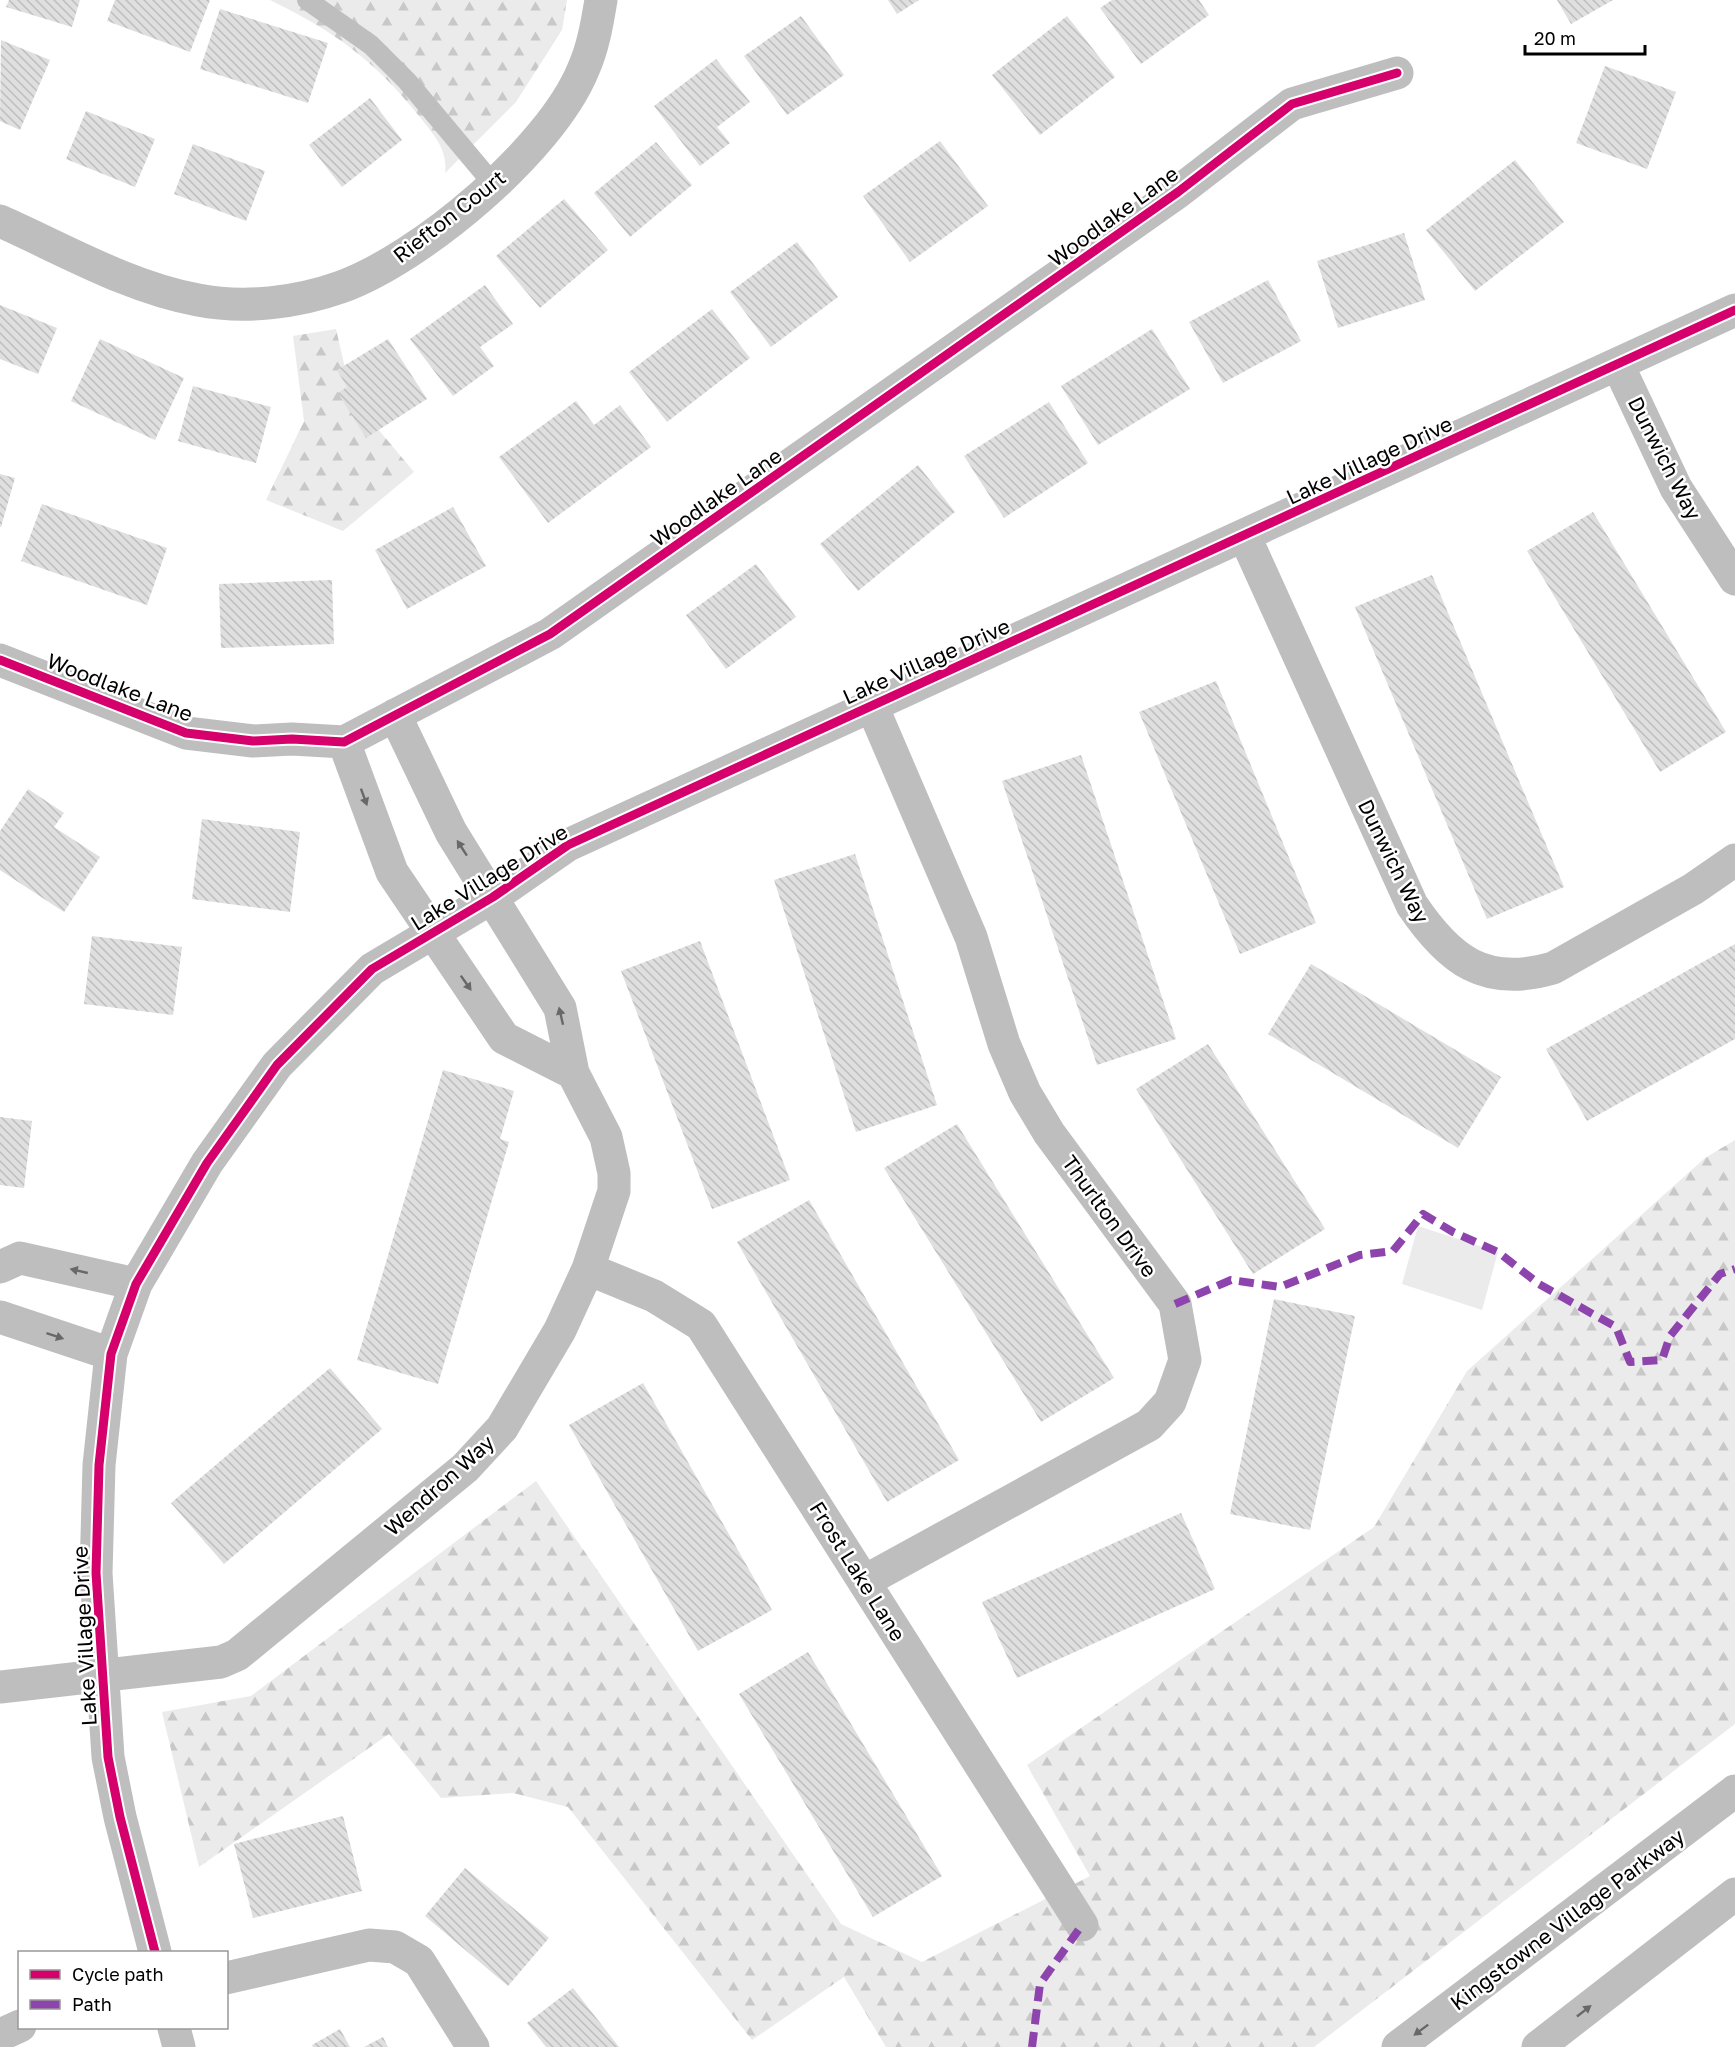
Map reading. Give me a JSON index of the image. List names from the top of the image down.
{
  "streets": {
    "street": [
      "Riefton Court",
      "Woodlake Lane",
      "Dunwich Way",
      "Lake Village Drive",
      "Thurlton Drive",
      "Wendron Way",
      "Frost Lake Lane",
      "Kingstowne Village Parkway"
    ]
  },
  "crossings": [
    ["Dunwich Way", "Lake Village Drive"],
    ["Lake Village Drive", "Thurlton Drive"],
    ["Lake Village Drive", "Wendron Way"],
    ["Thurlton Drive", "Frost Lake Lane"],
    ["Wendron Way", "Frost Lake Lane"]
  ],
  "legend": ["Cycle path", "Path"],
  "scale_bar": "20 m"
}
